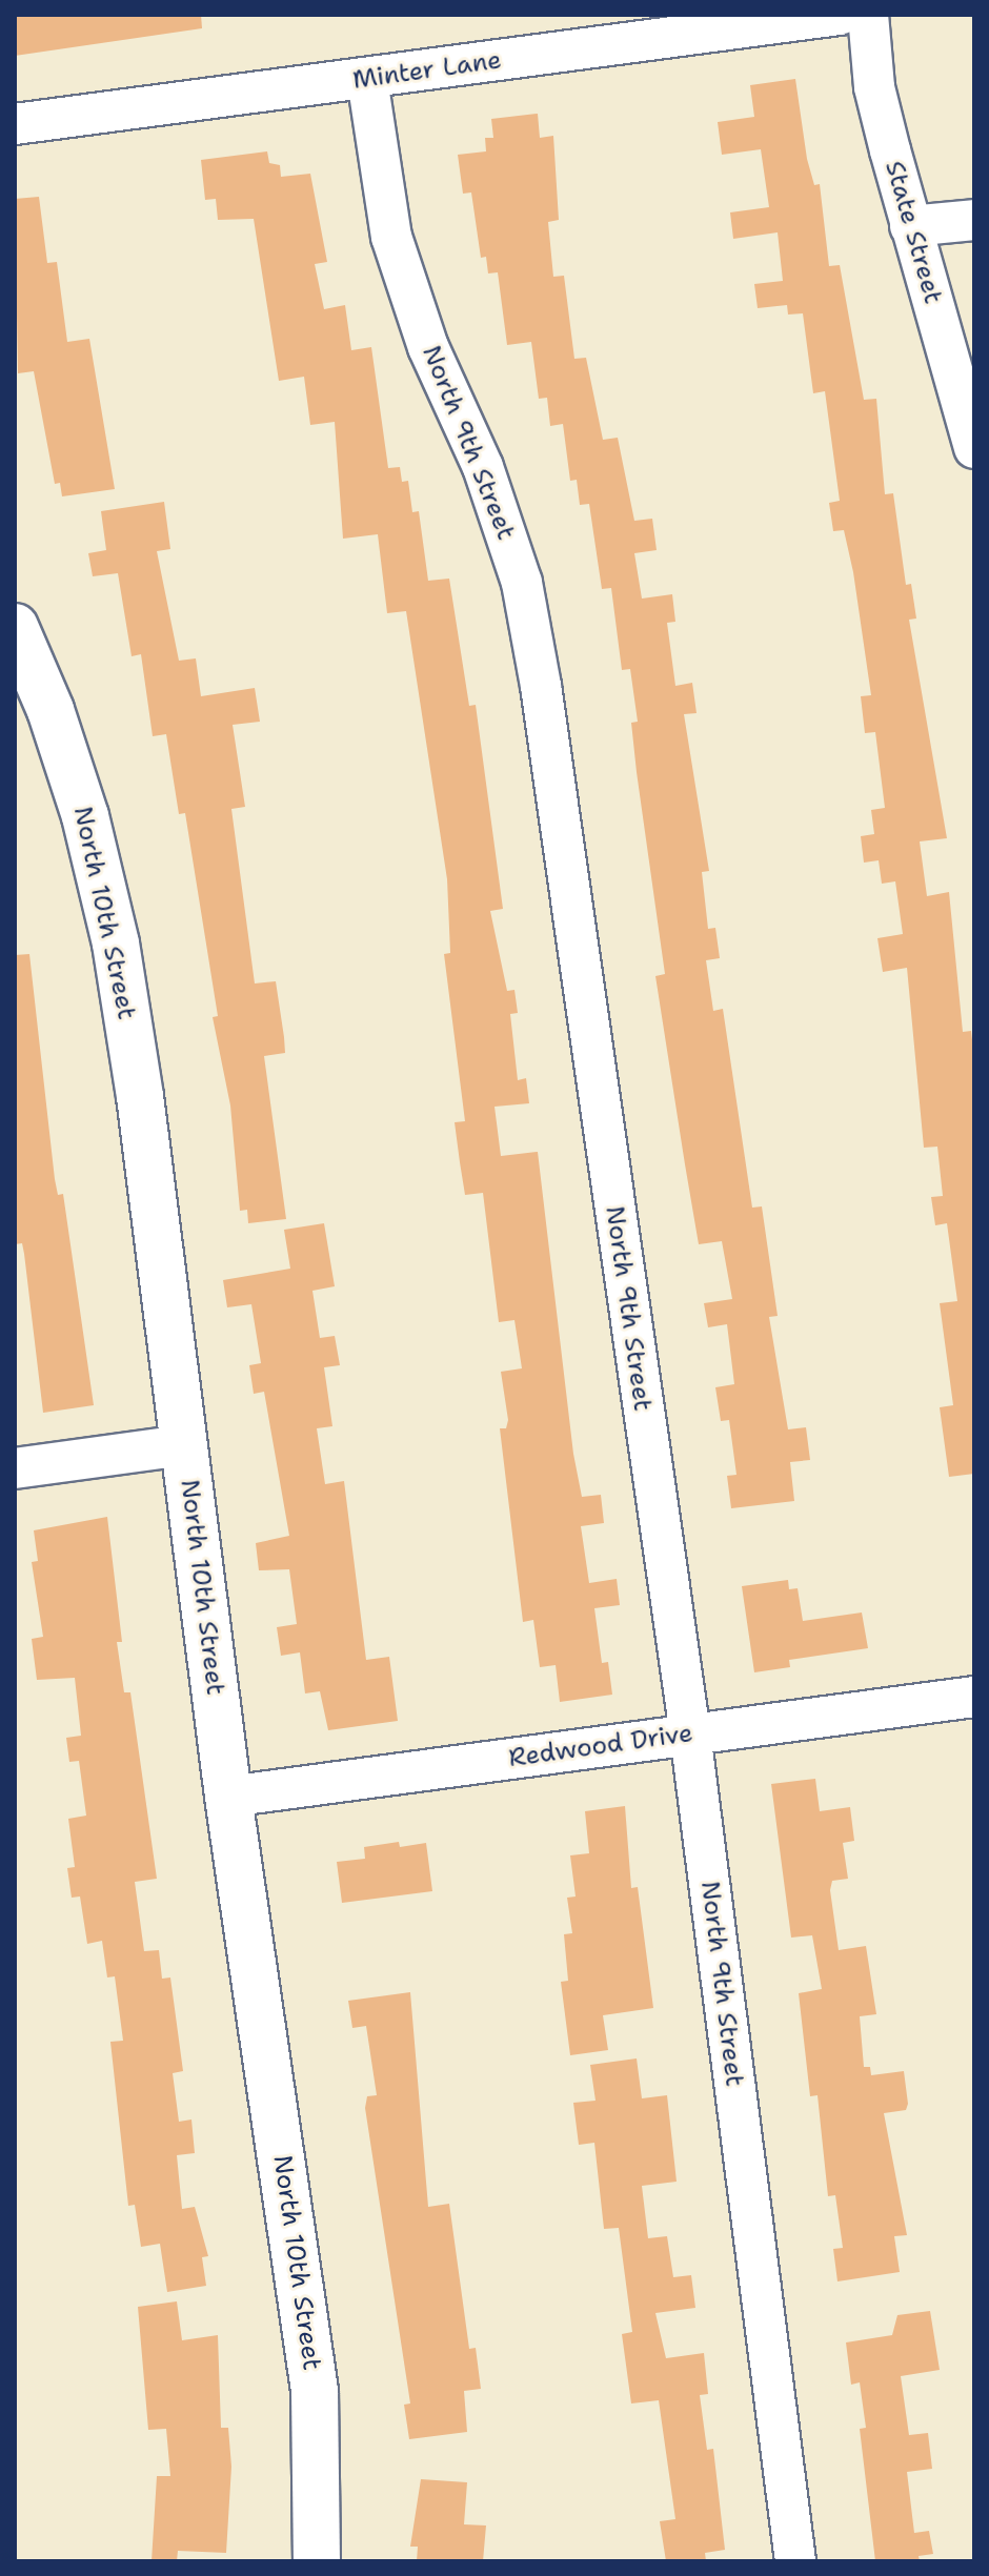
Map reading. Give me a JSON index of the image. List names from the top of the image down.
{
  "streets": {
    "main road": ["North 10th Street"],
    "street": [
      "Minter Lane",
      "State Street",
      "North 9th Street",
      "Redwood Drive"
    ]
  },
  "crossings": [
    ["Minter Lane", "North 9th Street"],
    ["North 9th Street", "Redwood Drive"],
    ["North 10th Street", "Redwood Drive"]
  ]
}
